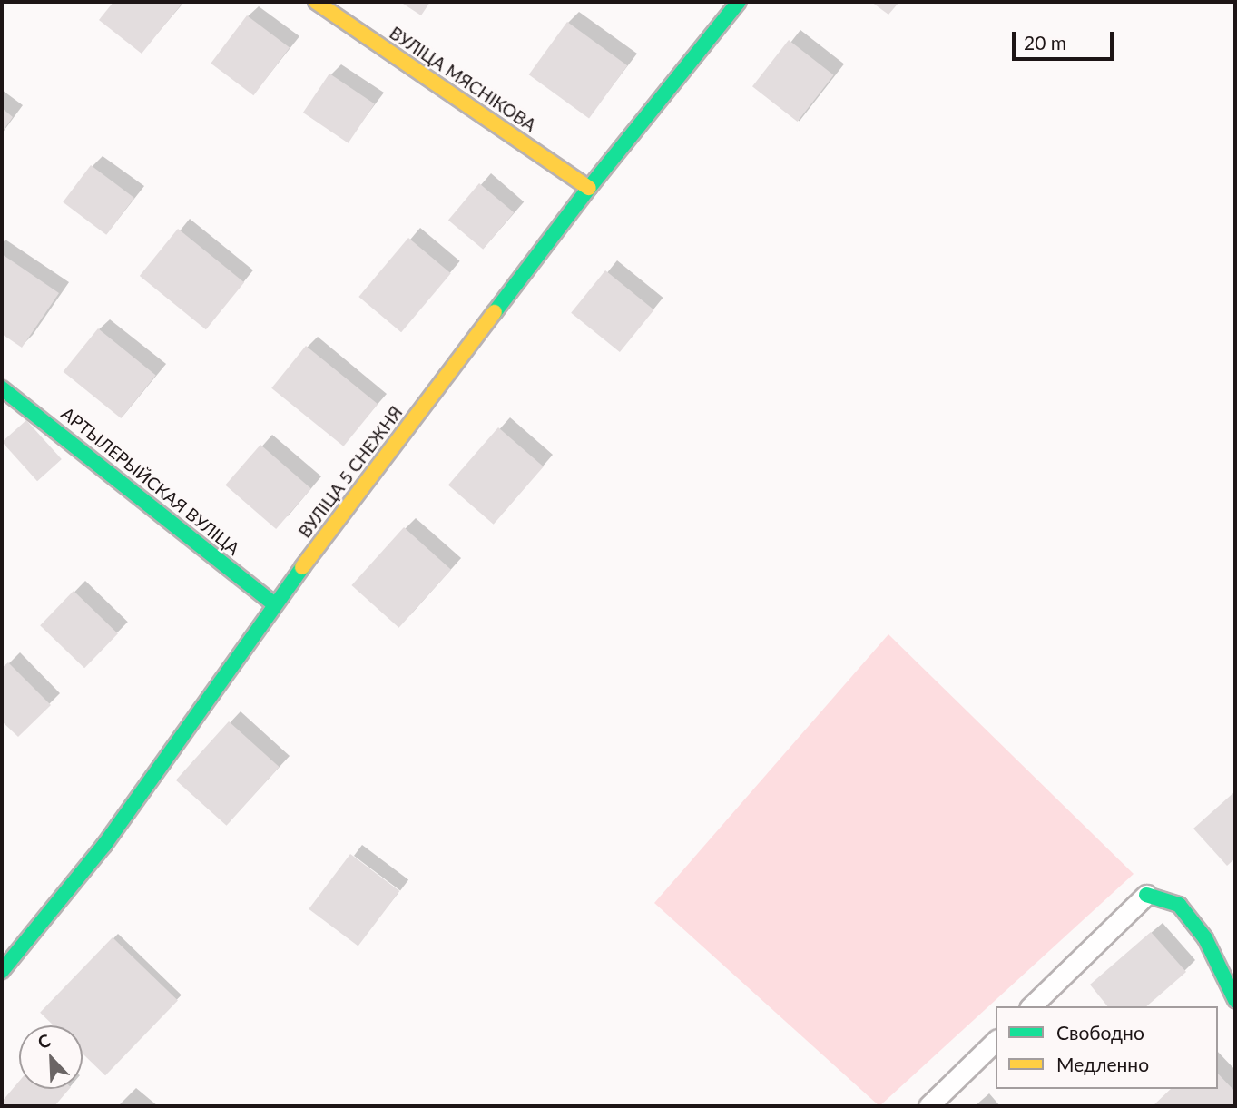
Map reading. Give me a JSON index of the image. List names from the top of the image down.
{
  "streets": {
    "street": ["ВУЛІЦА МЯСНІКОВА", "ВУЛІЦА 5 СНЕЖНЯ", "АРТЫЛЕРЫЙСКАЯ ВУЛІЦА"]
  },
  "crossings": [
    ["ВУЛІЦА МЯСНІКОВА", "ВУЛІЦА 5 СНЕЖНЯ"],
    ["ВУЛІЦА 5 СНЕЖНЯ", "АРТЫЛЕРЫЙСКАЯ ВУЛІЦА"]
  ],
  "legend": ["Свободно", "Медленно"],
  "scale_bar": "20 m",
  "north": "top left"
}
